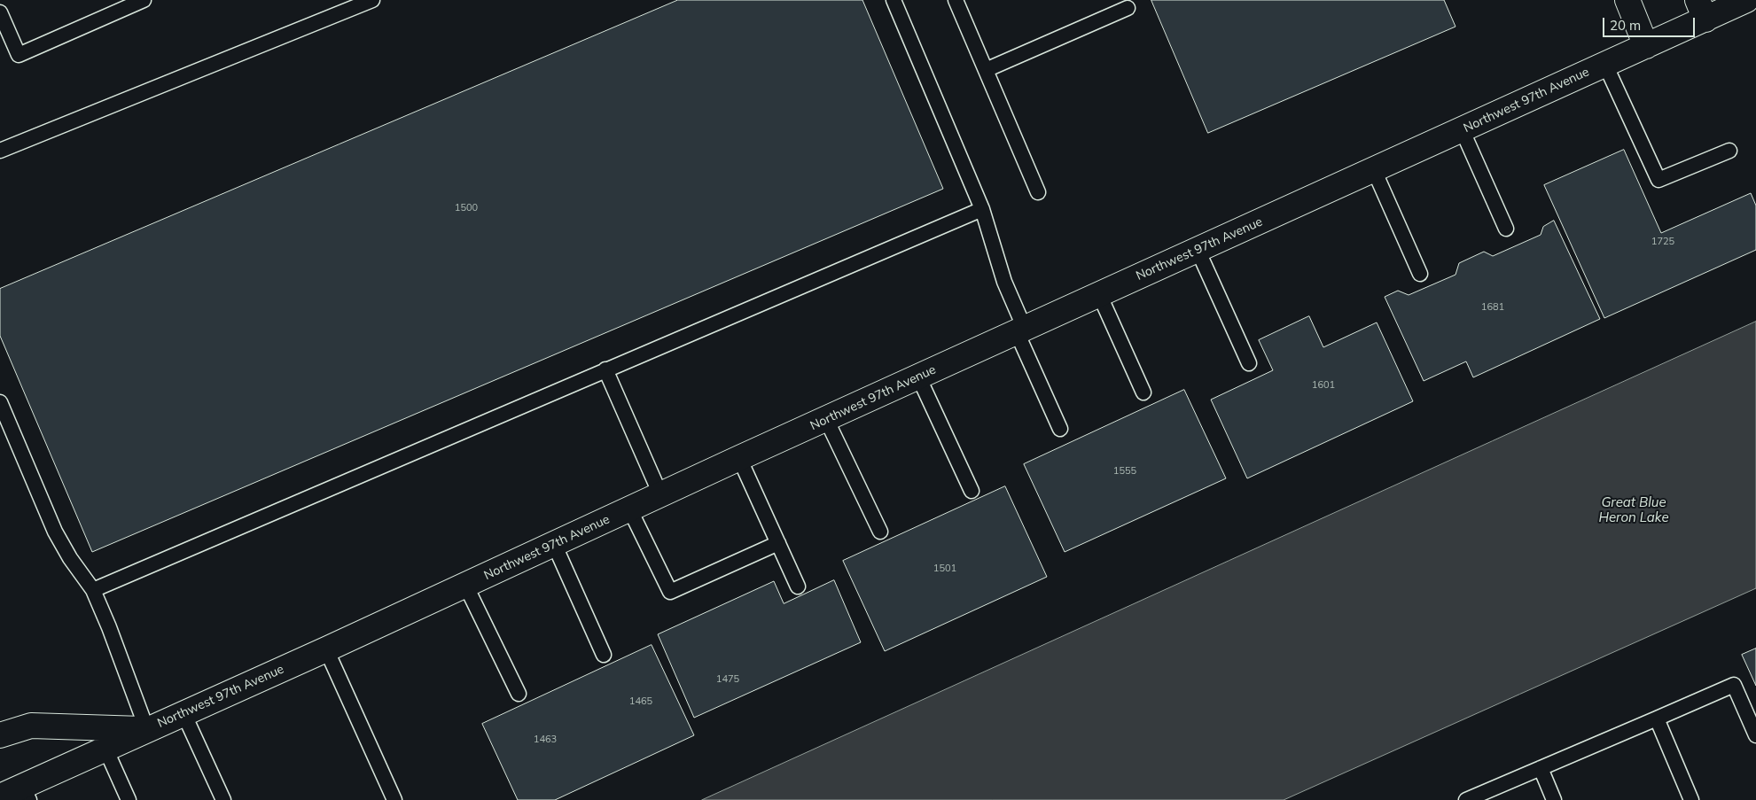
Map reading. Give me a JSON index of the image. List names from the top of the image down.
{
  "streets": {
    "street": ["Northwest 97th Avenue"]
  },
  "water": ["Great Blue Heron Lake"],
  "house_numbers": [
    "1500",
    "1725",
    "1681",
    "1601",
    "1555",
    "1501",
    "1475",
    "1465",
    "1463"
  ],
  "scale_bar": "20 m"
}
